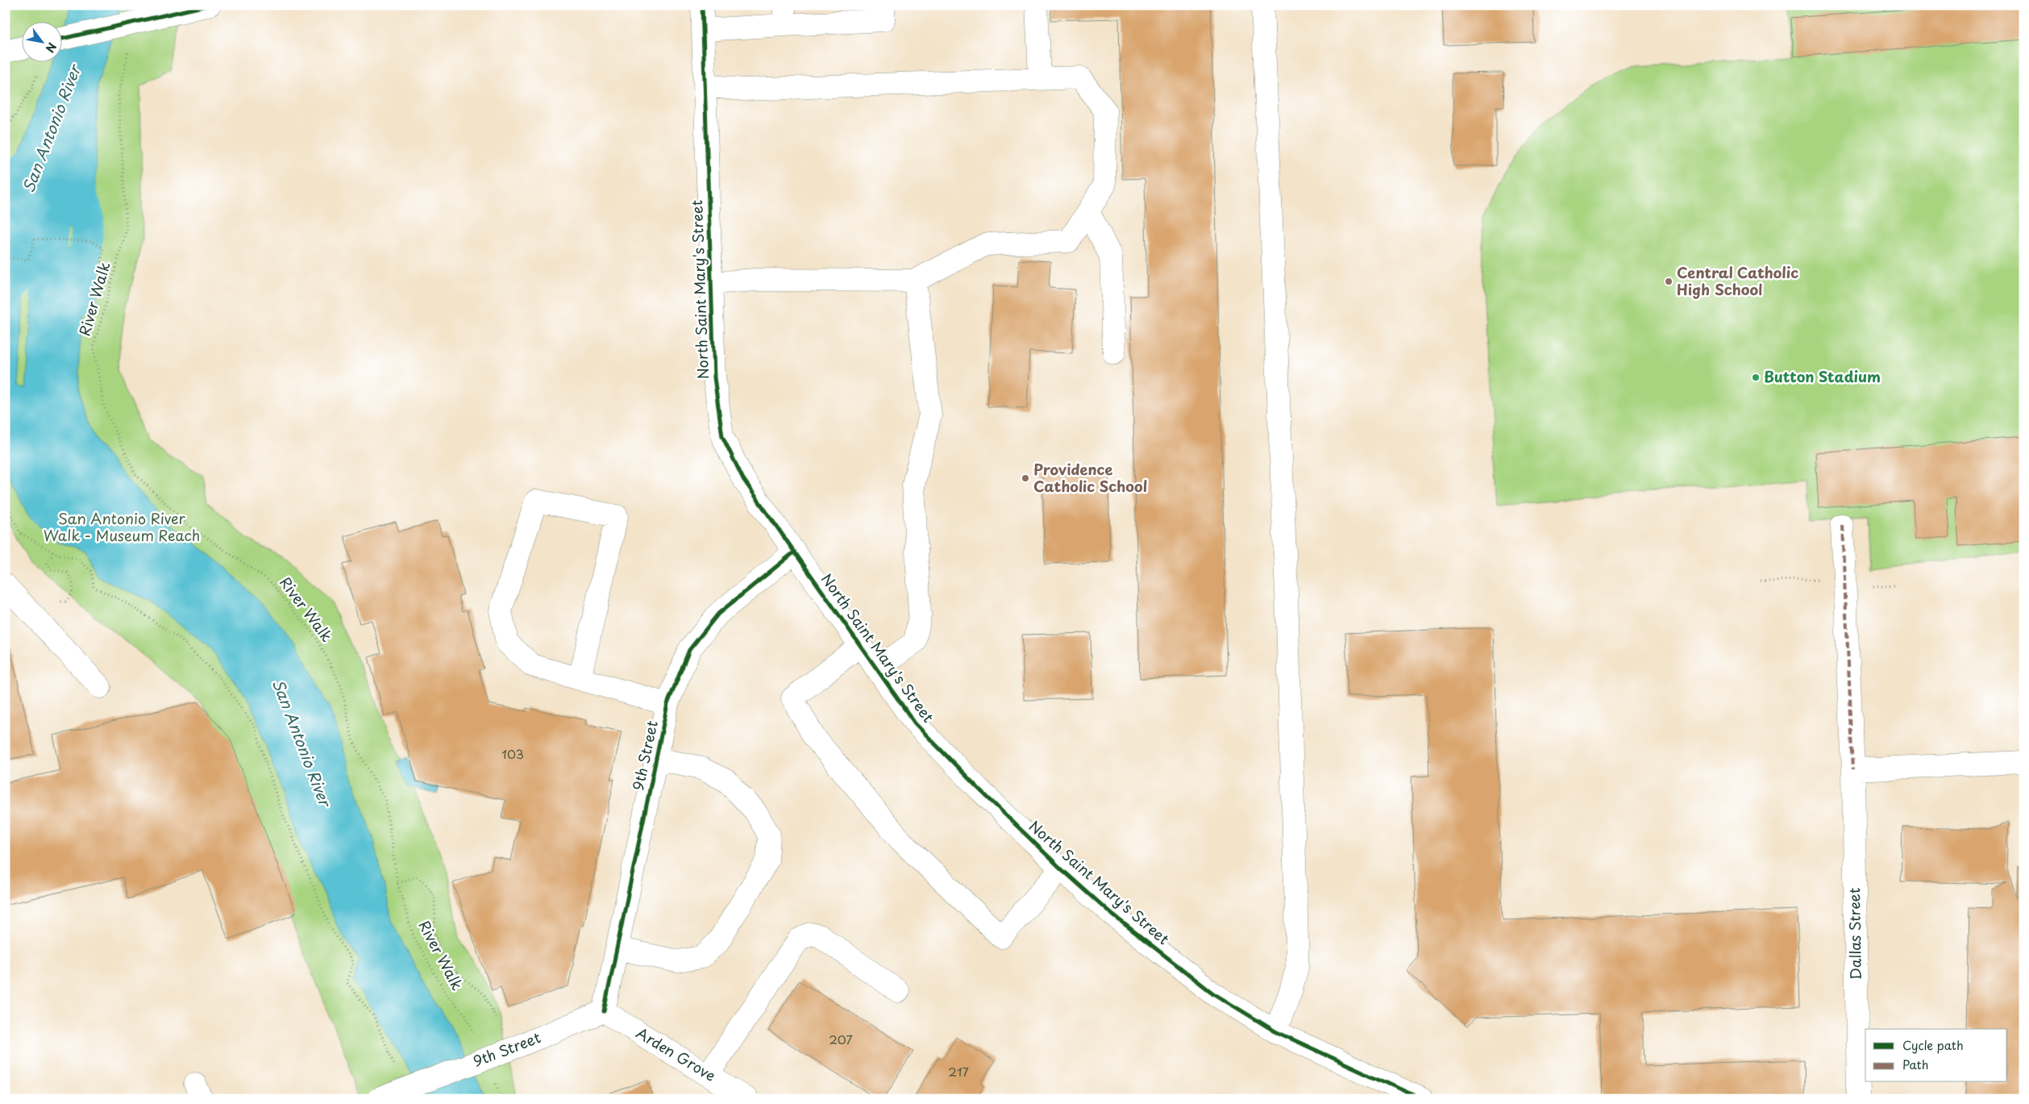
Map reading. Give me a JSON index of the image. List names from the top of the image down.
{
  "streets": {
    "street": [
      "North Saint Mary's Street",
      "9th Street",
      "Dallas Street",
      "Arden Grove"
    ],
    "path": ["River Walk"]
  },
  "crossings": [
    ["North Saint Mary's Street", "9th Street"],
    ["9th Street", "Arden Grove"]
  ],
  "water": ["San Antonio River"],
  "parks": ["San Antonio River Walk - Museum Reach"],
  "places": ["Central Catholic High School", "Button Stadium", "Providence Catholic School"],
  "house_numbers": ["103", "207", "217"],
  "legend": ["Cycle path", "Path"],
  "north": "bottom right"
}
